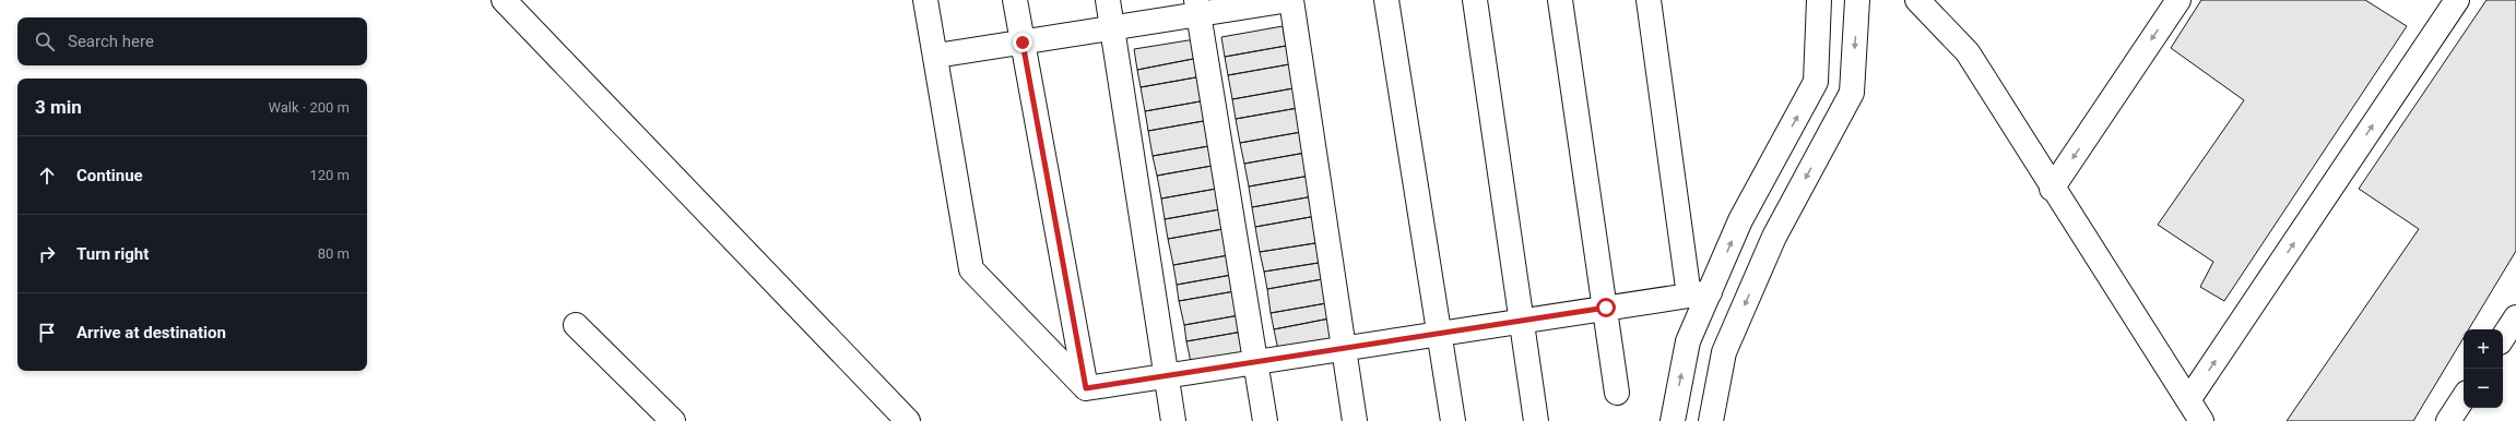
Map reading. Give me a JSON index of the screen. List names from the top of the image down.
{
  "page": {
    "search": "Search here",
    "heading": ["3 min", "Walk · 200 m"],
    "list": [
      ["Continue", "120 m"],
      ["Turn right", "80 m"],
      "Arrive at destination"
    ],
    "map_buttons": ["+", "−"]
  }
}
